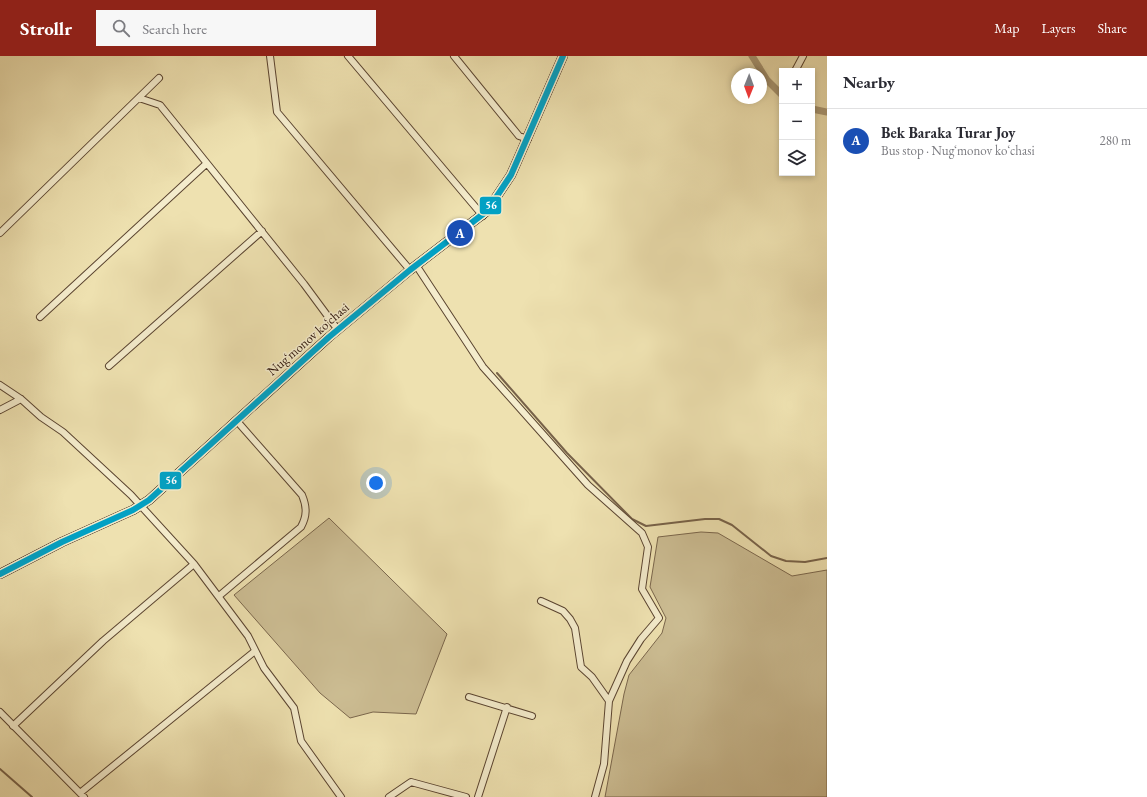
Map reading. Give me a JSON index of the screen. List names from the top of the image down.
{
  "streets": {
    "main road": ["Nugʻmonov koʻchasi"]
  },
  "lines": ["transit line 56"],
  "north": "bottom",
  "page": {
    "header": "Strollr",
    "search": "Search here",
    "nav": ["Map", "Layers", "Share"],
    "heading": "Nearby",
    "map_buttons": ["+", "−"],
    "list": [
      {
        "mark": "A",
        "name": "Bek Baraka Turar Joy",
        "note": "Bus stop · Nugʻmonov koʻchasi",
        "value": "280 m"
      }
    ],
    "pins": "A"
  }
}
